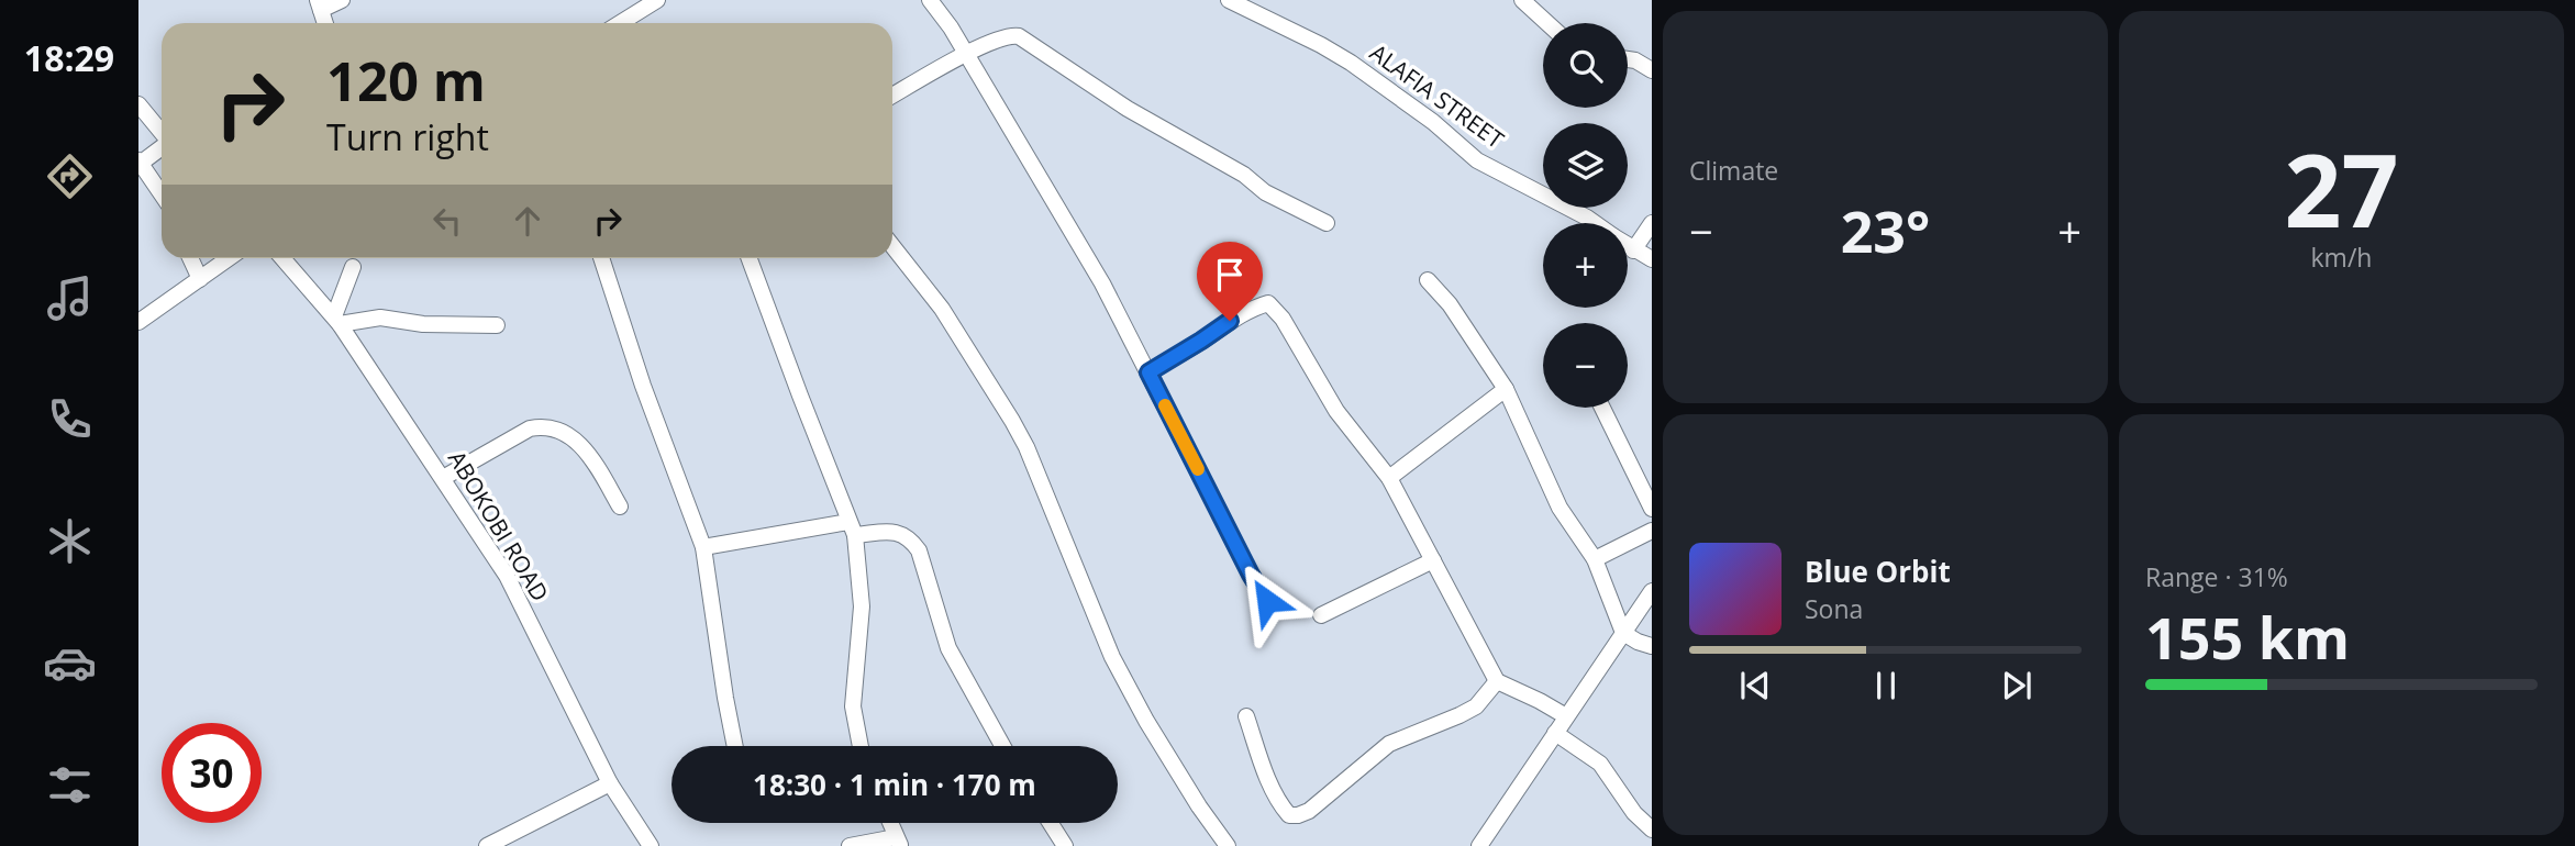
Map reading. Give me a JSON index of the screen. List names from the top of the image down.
{
  "streets": {
    "street": ["ALAFIA STREET", "ABOKOBI ROAD"]
  },
  "page": {
    "tabs": "18:29",
    "tile": [
      "Climate",
      ["27", "km/h"],
      ["Range · 31%", "155 km"]
    ],
    "map_buttons": ["+", "−"],
    "turn": ["120 m", "Turn right"],
    "heat": ["−", "23°", "+"],
    "song": ["Blue Orbit", "Sona"],
    "limit": "30",
    "trip": "18:30 · 1 min · 170 m"
  }
}
